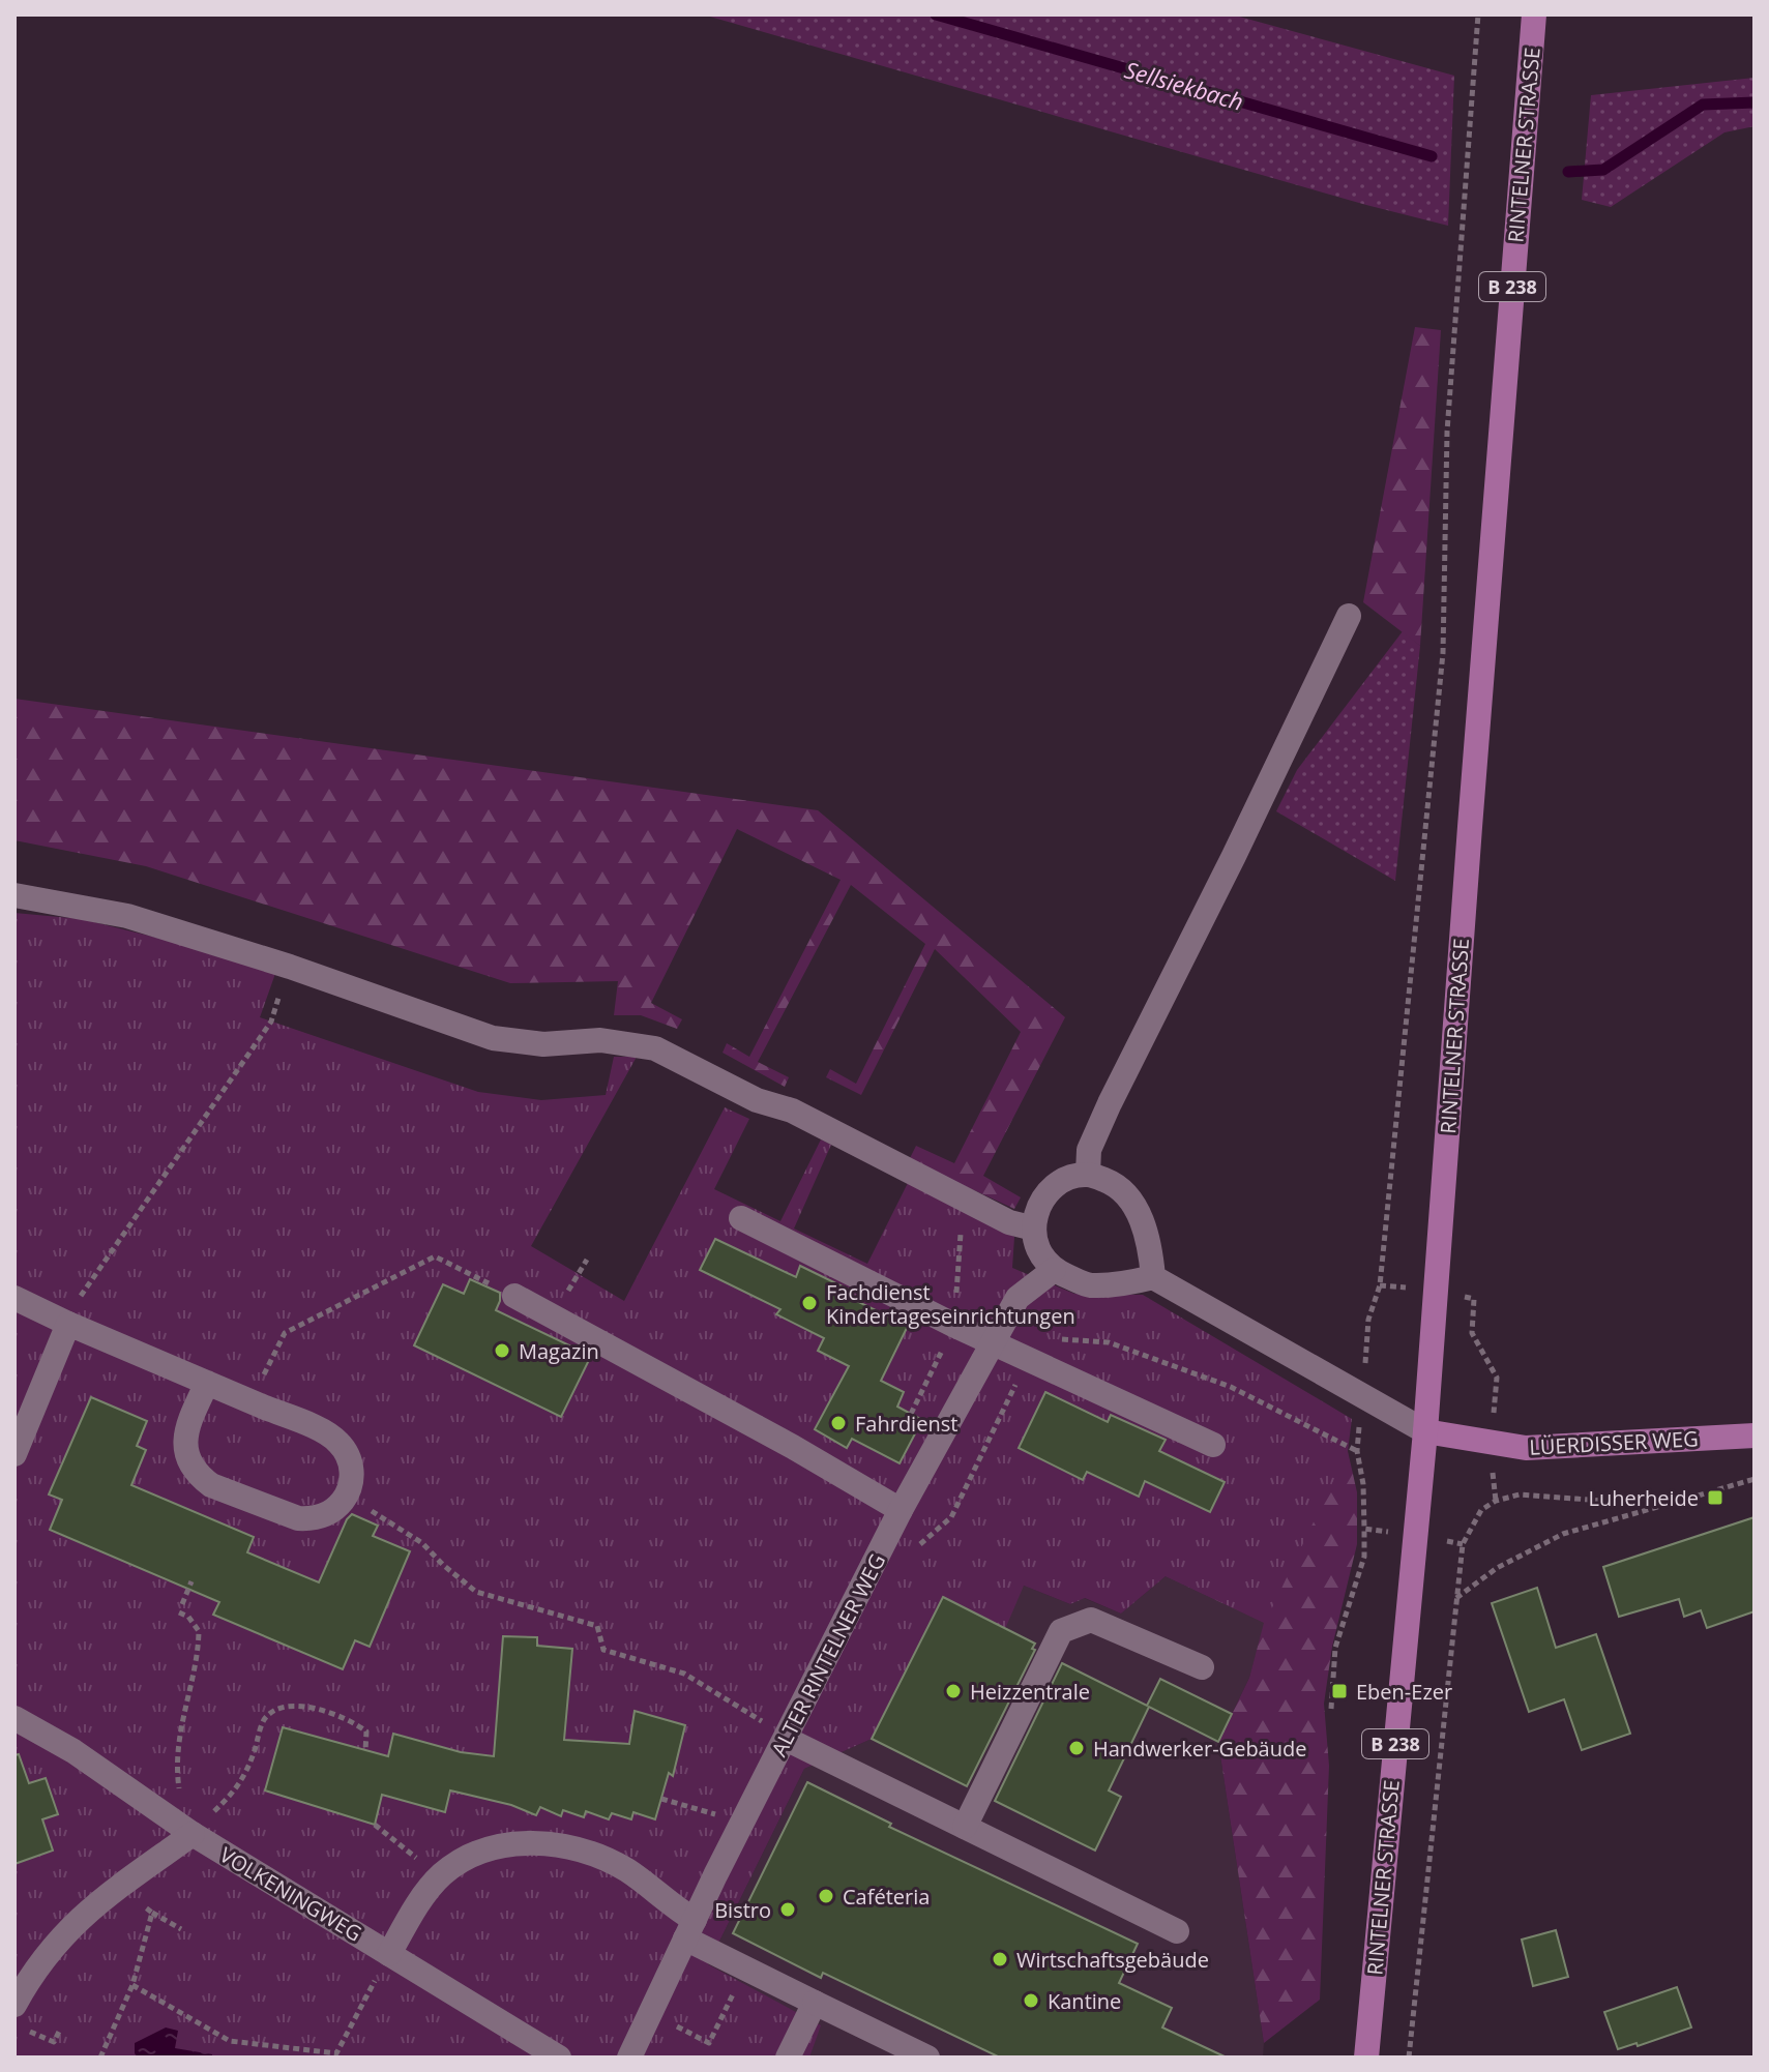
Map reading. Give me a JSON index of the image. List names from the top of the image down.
{
  "streets": {
    "main road": ["RINTELNER STRASSE", "B 238", "LÜERDISSER WEG"],
    "street": ["ALTER RINTELNER WEG", "VOLKENINGWEG"]
  },
  "crossings": [
    ["RINTELNER STRASSE", "LÜERDISSER WEG"]
  ],
  "water": ["Sellsiekbach"],
  "places": {
    "other": [
      "Fachdienst Kindertageseinrichtungen",
      "Magazin",
      "Fahrdienst",
      "Heizzentrale",
      "Handwerker-Gebäude",
      "Caféteria",
      "Bistro",
      "Wirtschaftsgebäude",
      "Kantine"
    ],
    "transit": ["Luherheide", "Eben-Ezer"]
  }
}
